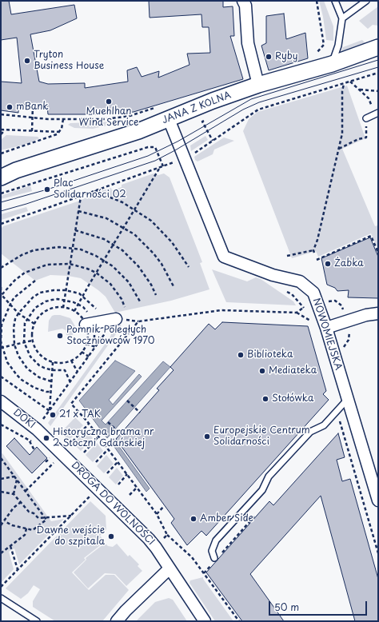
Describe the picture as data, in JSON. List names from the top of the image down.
{
  "streets": {
    "main road": ["JANA Z KOLNA"],
    "street": ["NOWOMIEJSKA", "DOKI", "DROGA DO WOLNOŚCI"]
  },
  "crossings": [
    ["JANA Z KOLNA", "NOWOMIEJSKA"],
    ["DOKI", "DROGA DO WOLNOŚCI"]
  ],
  "places": [
    "Ryby",
    "Tryton Business House",
    "Muehlhan Wind Service",
    "mBank",
    "Plac Solidarności 02",
    "Żabka",
    "Pomnik Poległych Stoczniowców 1970",
    "Biblioteka",
    "Mediateka",
    "Stołówka",
    "21 x TAK",
    "Europejskie Centrum Solidarności",
    "Historyczna brama nr 2 Stoczni Gdańskiej",
    "Amber Side",
    "Dawne wejście do szpitala"
  ],
  "scale_bar": "50 m"
}
